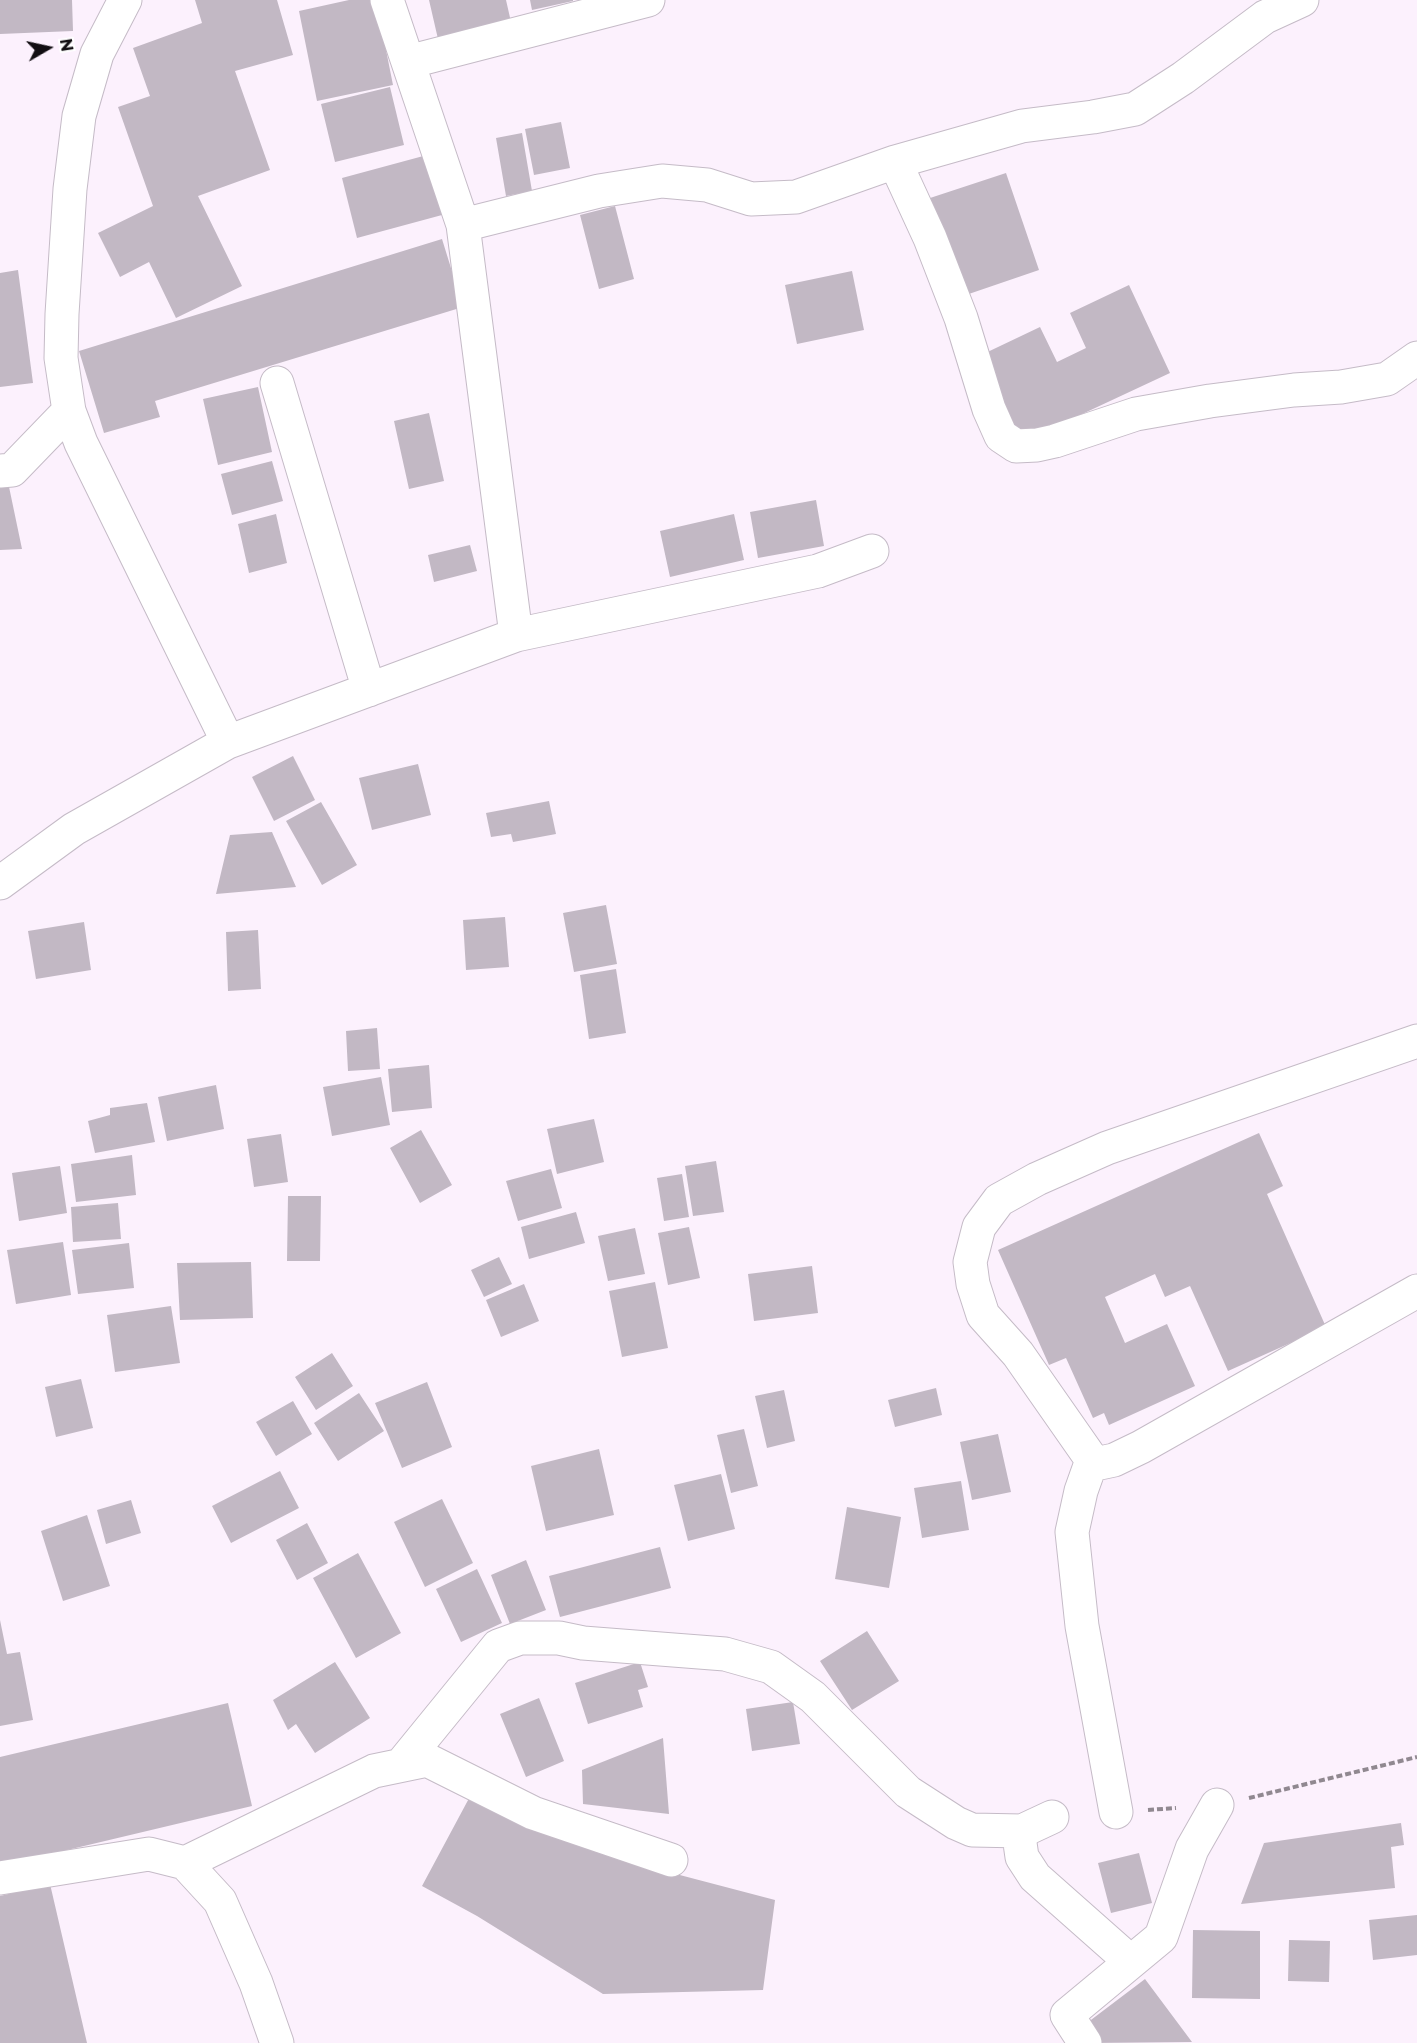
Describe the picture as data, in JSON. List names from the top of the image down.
{
  "north": "right"
}
